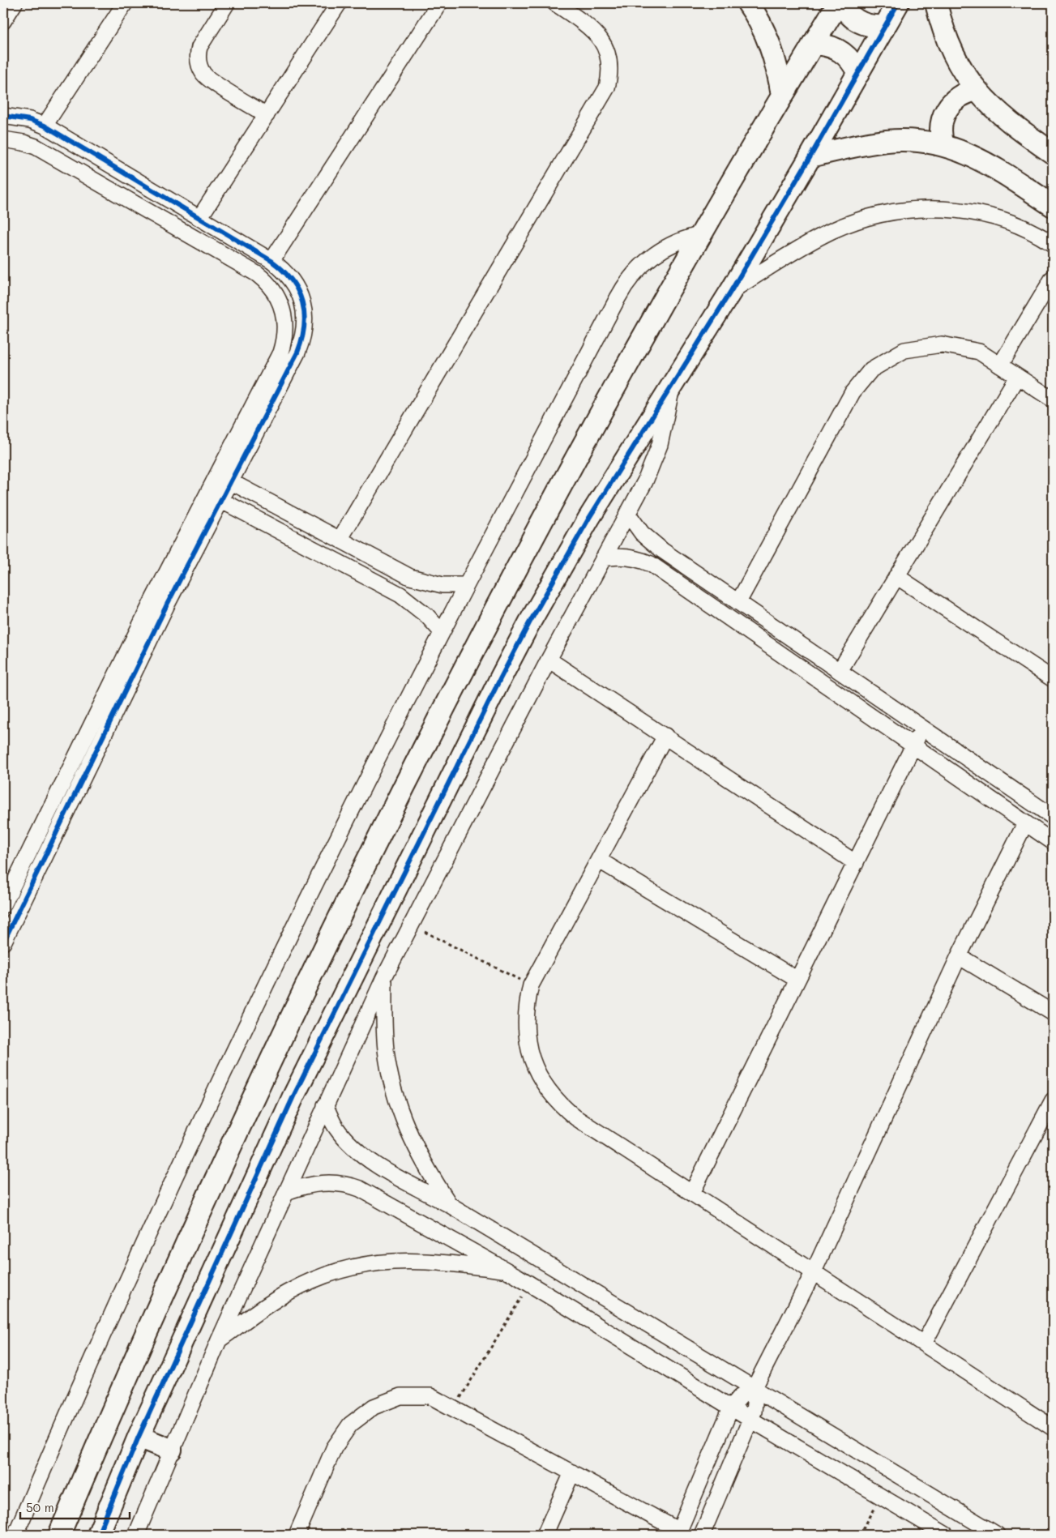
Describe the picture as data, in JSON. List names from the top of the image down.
{
  "scale_bar": "50 m"
}
